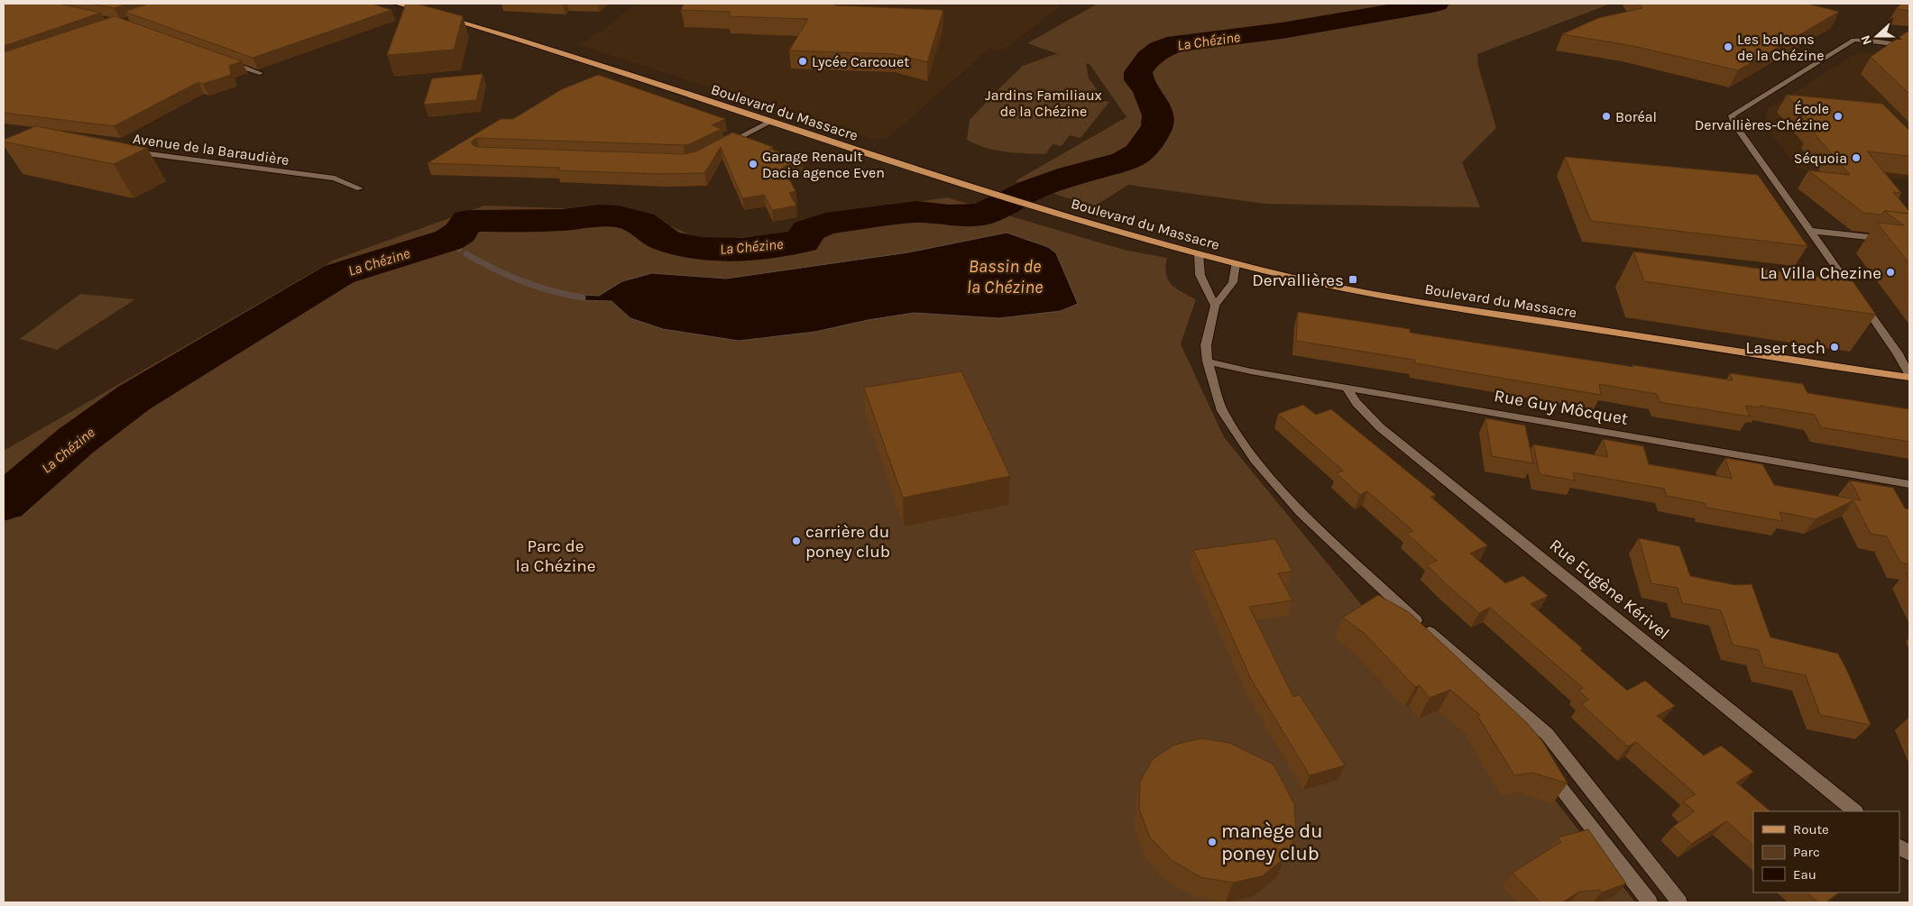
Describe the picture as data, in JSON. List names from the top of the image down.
{
  "streets": {
    "main road": ["Boulevard du Massacre"],
    "street": ["Avenue de la Baraudière", "Rue Guy Môcquet", "Rue Eugène Kérivel"]
  },
  "crossings": [
    ["Rue Guy Môcquet", "Rue Eugène Kérivel"]
  ],
  "water": ["La Chézine", "Bassin de la Chézine"],
  "parks": ["Jardins Familiaux de la Chézine", "Parc de la Chézine"],
  "places": {
    "other": [
      "Les balcons de la Chézine",
      "Lycée Carcouet",
      "Boréal",
      "École Dervallières-Chézine",
      "Séquoia",
      "Garage Renault Dacia agence Even",
      "La Villa Chezine",
      "Laser tech",
      "carrière du poney club",
      "manège du poney club"
    ],
    "transit": ["Dervallières"]
  },
  "legend": ["Route", "Parc", "Eau"],
  "north": "left"
}
